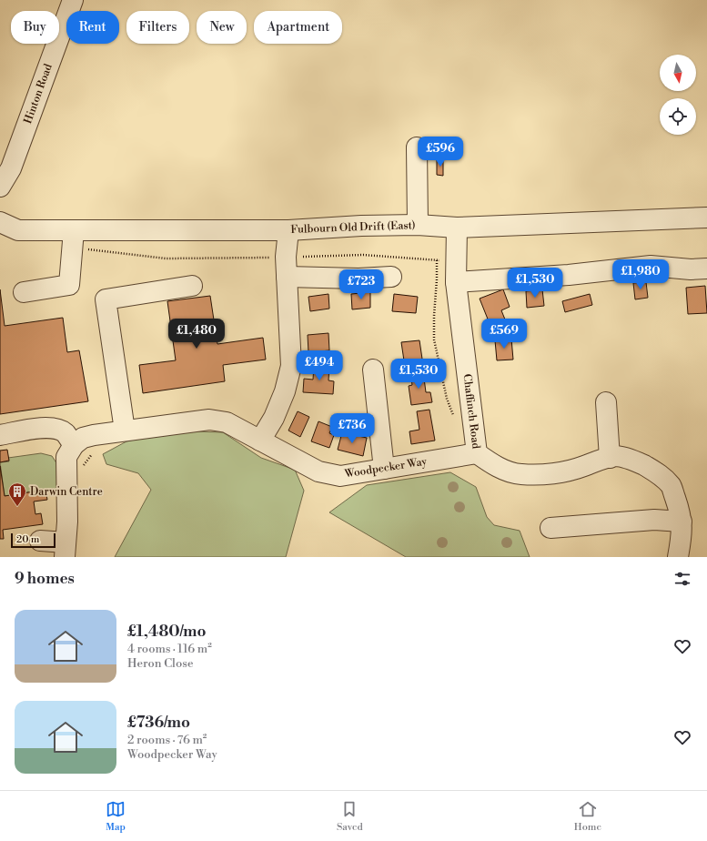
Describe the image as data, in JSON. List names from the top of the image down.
{
  "streets": {
    "street": [
      "Hinton Road",
      "Fulbourn Old Drift (East)",
      "Chaffinch Road",
      "Woodpecker Way"
    ]
  },
  "crossings": [
    ["Fulbourn Old Drift (East)", "Chaffinch Road"],
    ["Chaffinch Road", "Woodpecker Way"]
  ],
  "places": {
    "building": ["Darwin Centre"]
  },
  "scale_bar": "20 m",
  "north": "bottom",
  "page": {
    "chip": [
      "Buy",
      "Rent",
      "Filters",
      "New",
      "Apartment"
    ],
    "price": [
      "£596",
      "£1,980",
      "£1,530",
      "£723",
      "£1,480",
      "£569",
      "£494",
      "£1,530",
      "£736"
    ],
    "scale": "20 m",
    "heading": "9 homes",
    "list": [
      {
        "name": "£1,480/mo",
        "note": "4 rooms · 116 m² · Heron Close"
      },
      {
        "name": "£736/mo",
        "note": "2 rooms · 76 m² · Woodpecker Way"
      }
    ],
    "tabs": ["Map", "Saved", "Home"]
  }
}
